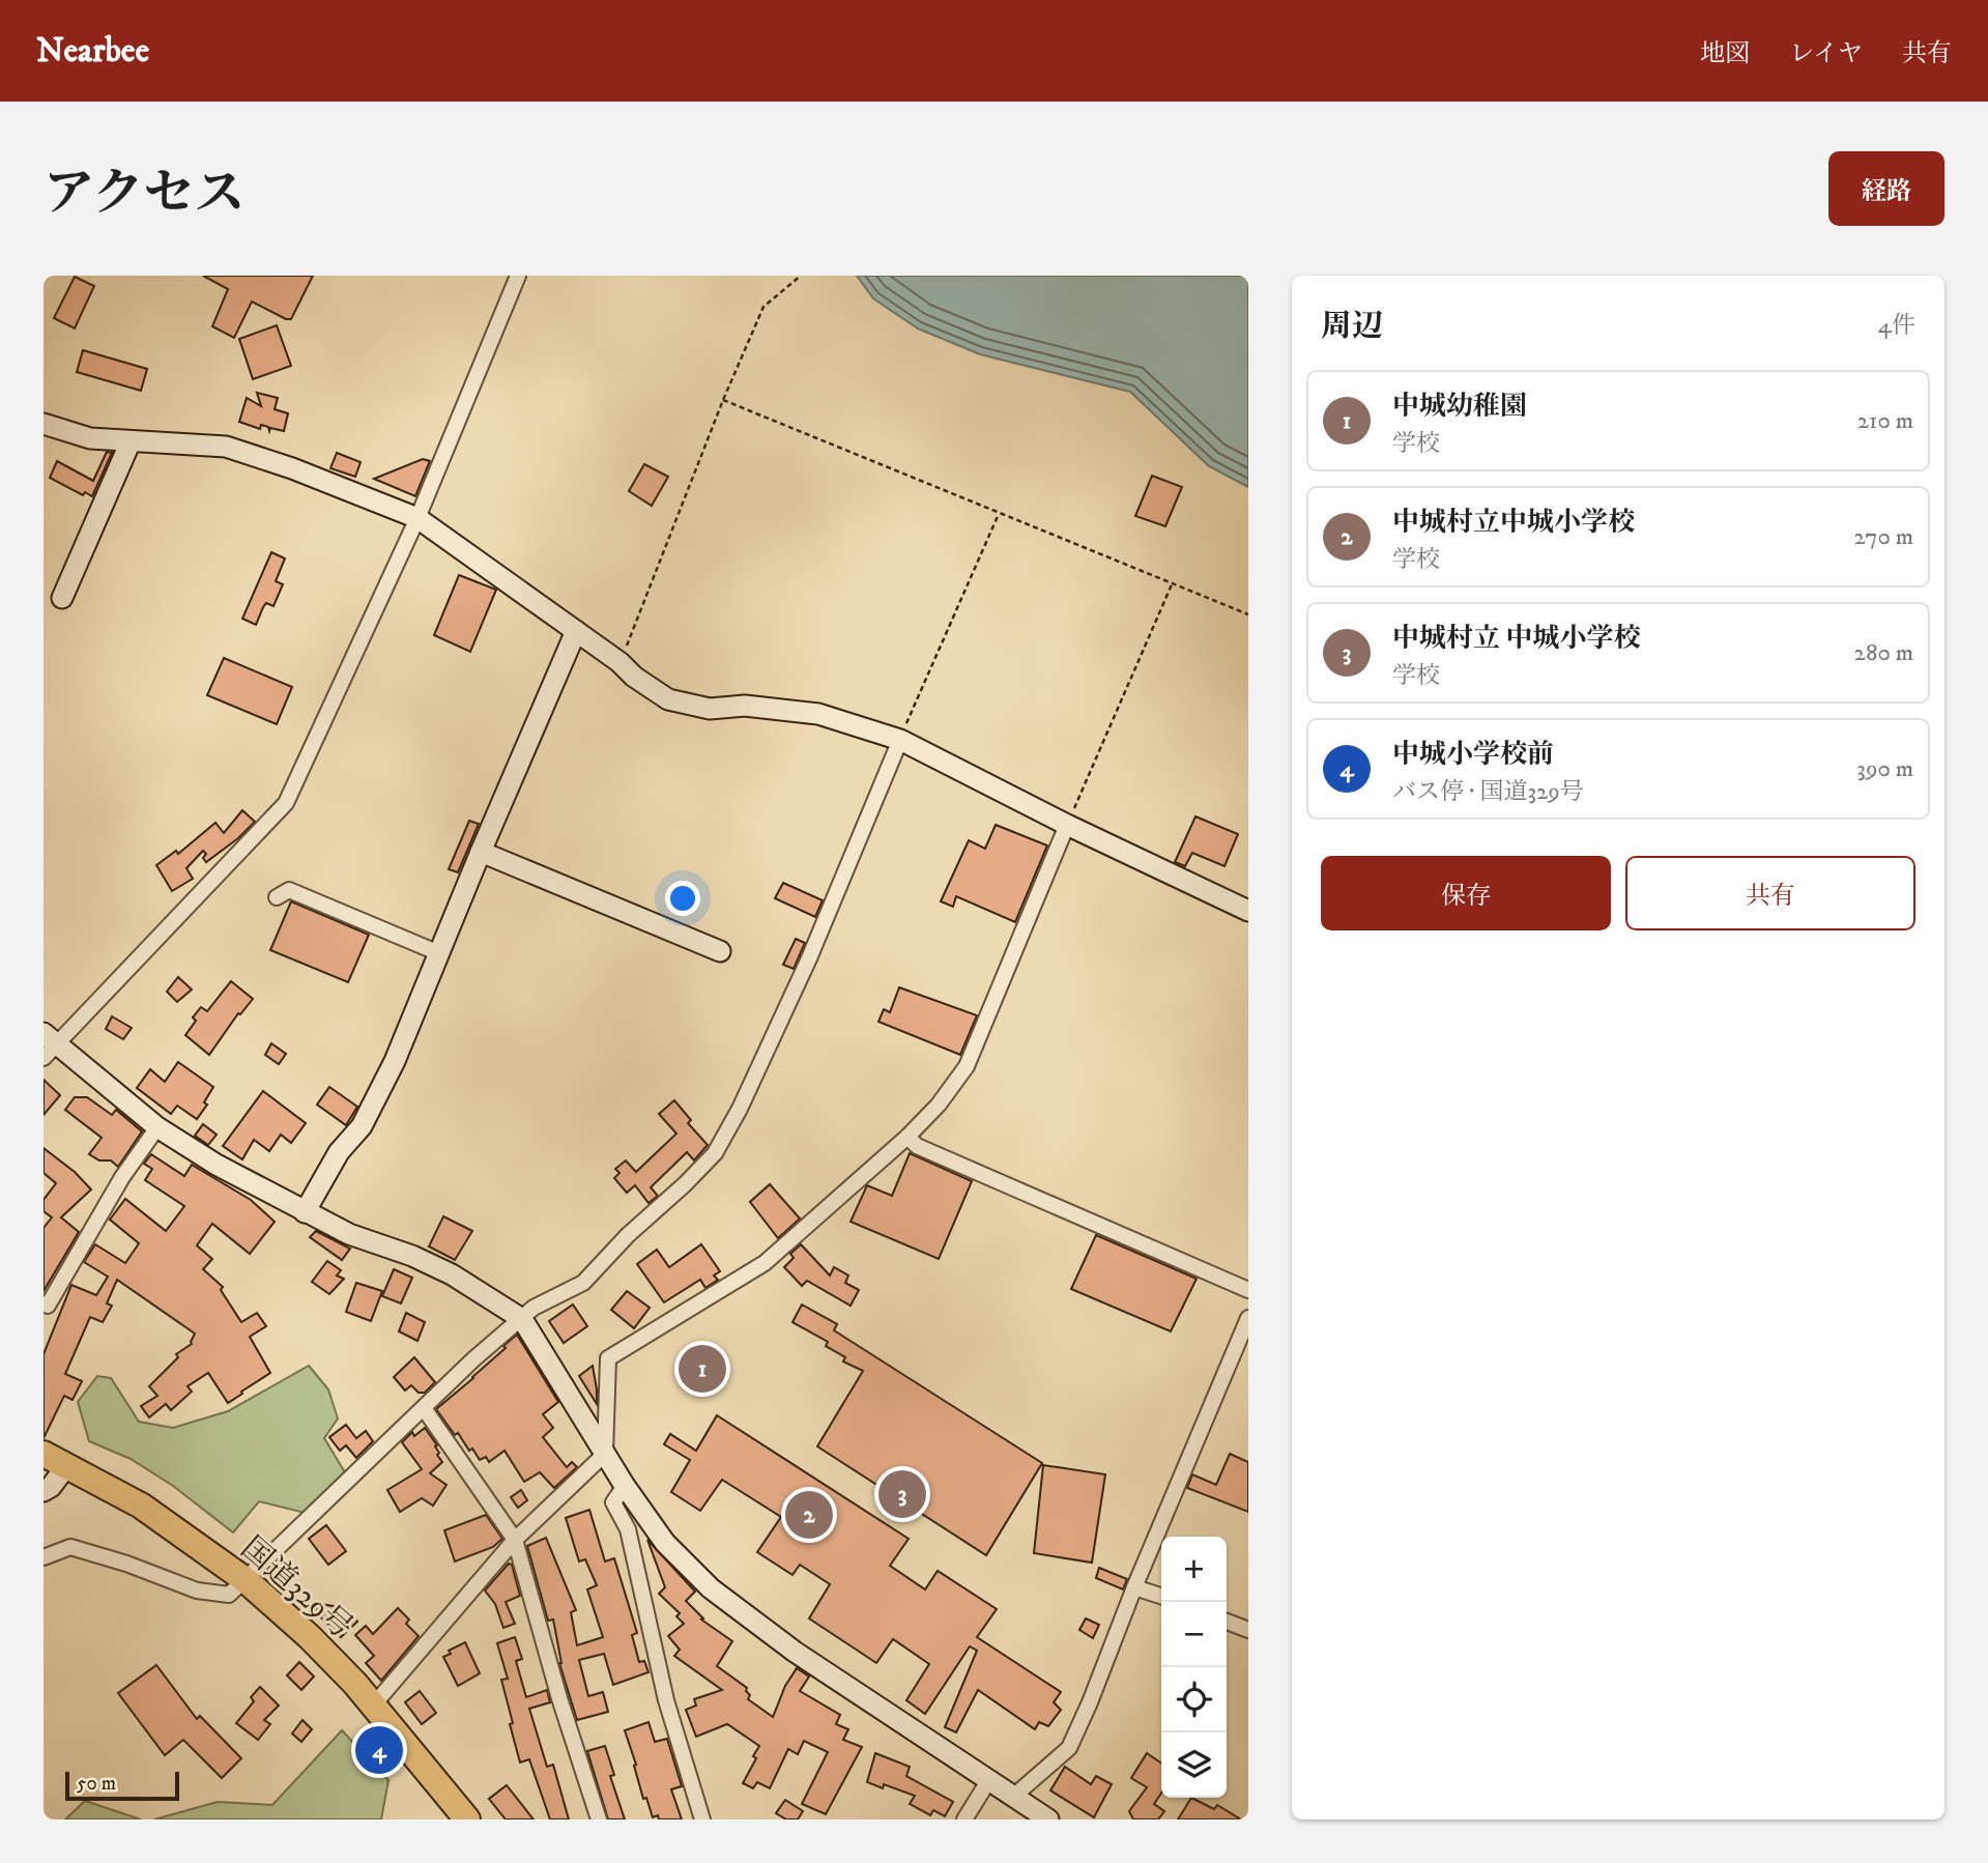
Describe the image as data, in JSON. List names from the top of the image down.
{
  "streets": {
    "highway": ["国道329号"]
  },
  "scale_bar": "50 m",
  "page": {
    "header": "Nearbee",
    "nav": ["地図", "レイヤ", "共有"],
    "title": "アクセス",
    "buttons": [
      "経路",
      ["保存", "共有"]
    ],
    "heading": ["周辺", "4件"],
    "list": [
      {
        "mark": "1",
        "name": "中城幼稚園",
        "note": "学校",
        "value": "210 m"
      },
      {
        "mark": "2",
        "name": "中城村立中城小学校",
        "note": "学校",
        "value": "270 m"
      },
      {
        "mark": "3",
        "name": "中城村立 中城小学校",
        "note": "学校",
        "value": "280 m"
      },
      {
        "mark": "4",
        "name": "中城小学校前",
        "note": "バス停 · 国道329号",
        "value": "390 m"
      }
    ],
    "pins": [
      "1",
      "3",
      "2",
      "4"
    ],
    "map_buttons": ["+", "−"],
    "scale": "50 m"
  }
}
